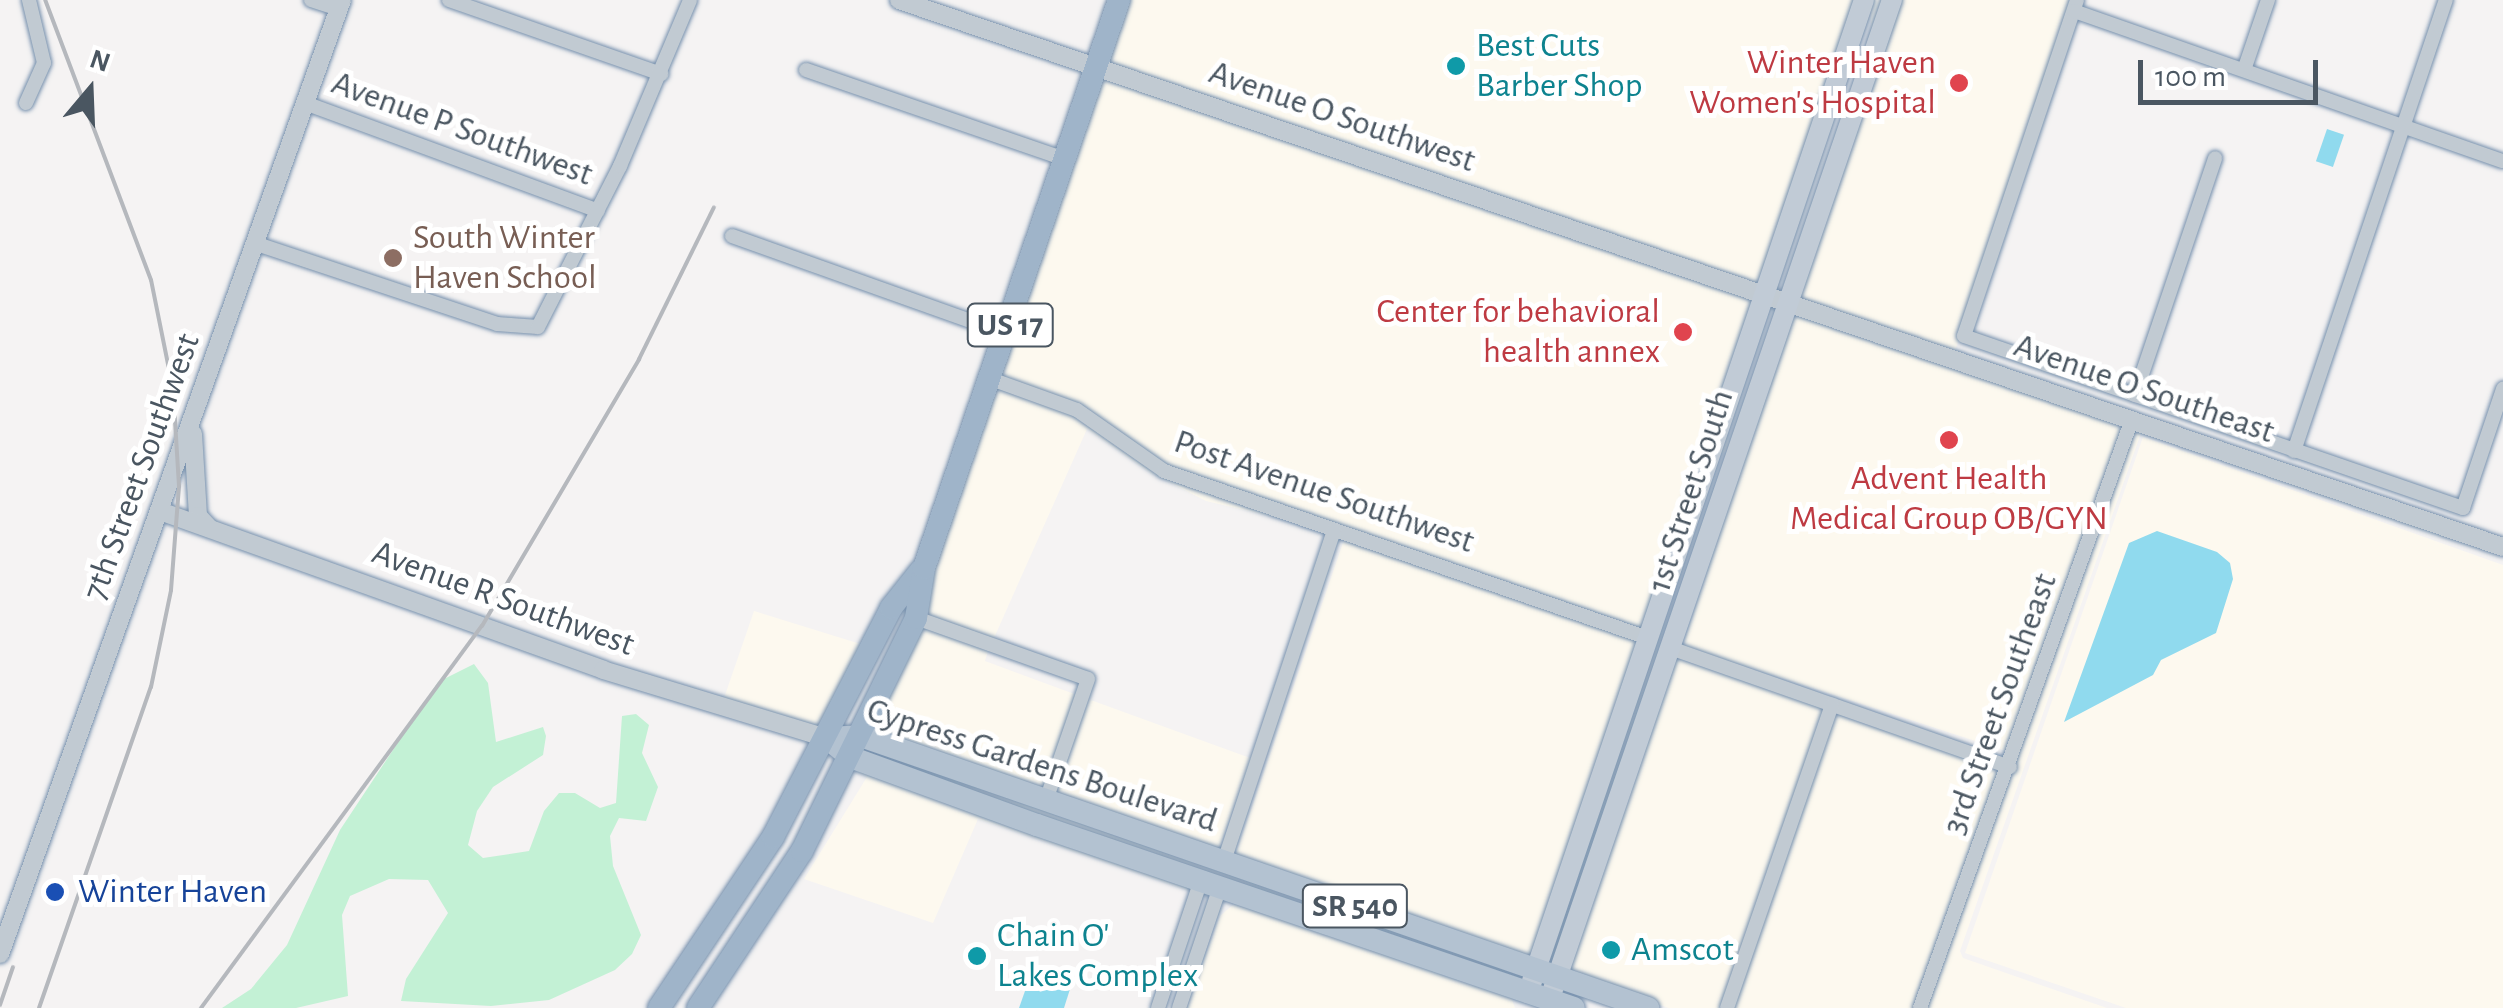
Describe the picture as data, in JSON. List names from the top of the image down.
{
  "streets": {
    "highway": ["US 17"],
    "main road": ["1st Street South", "Cypress Gardens Boulevard", "SR 540"],
    "street": [
      "Avenue O Southwest",
      "Avenue P Southwest",
      "Avenue O Southeast",
      "7th Street Southwest",
      "Post Avenue Southwest",
      "Avenue R Southwest",
      "3rd Street Southeast"
    ]
  },
  "crossings": [
    ["Avenue O Southwest", "US 17"],
    ["Avenue O Southwest", "Avenue O Southeast"],
    ["Avenue O Southwest", "1st Street South"],
    ["Avenue P Southwest", "7th Street Southwest"],
    ["US 17", "Post Avenue Southwest"],
    ["US 17", "Avenue R Southwest"],
    ["US 17", "Cypress Gardens Boulevard"],
    ["Avenue O Southeast", "1st Street South"],
    ["Avenue O Southeast", "3rd Street Southeast"],
    ["7th Street Southwest", "Avenue R Southwest"],
    ["1st Street South", "Post Avenue Southwest"],
    ["1st Street South", "Cypress Gardens Boulevard"],
    ["Avenue R Southwest", "Cypress Gardens Boulevard"]
  ],
  "places": [
    "Best Cuts Barber Shop",
    "Winter Haven Women's Hospital",
    "South Winter Haven School",
    "Center for behavioral health annex",
    "Advent Health Medical Group OB/GYN",
    "Winter Haven",
    "Amscot",
    "Chain O' Lakes Complex"
  ],
  "scale_bar": "100 m",
  "north": "top"
}
